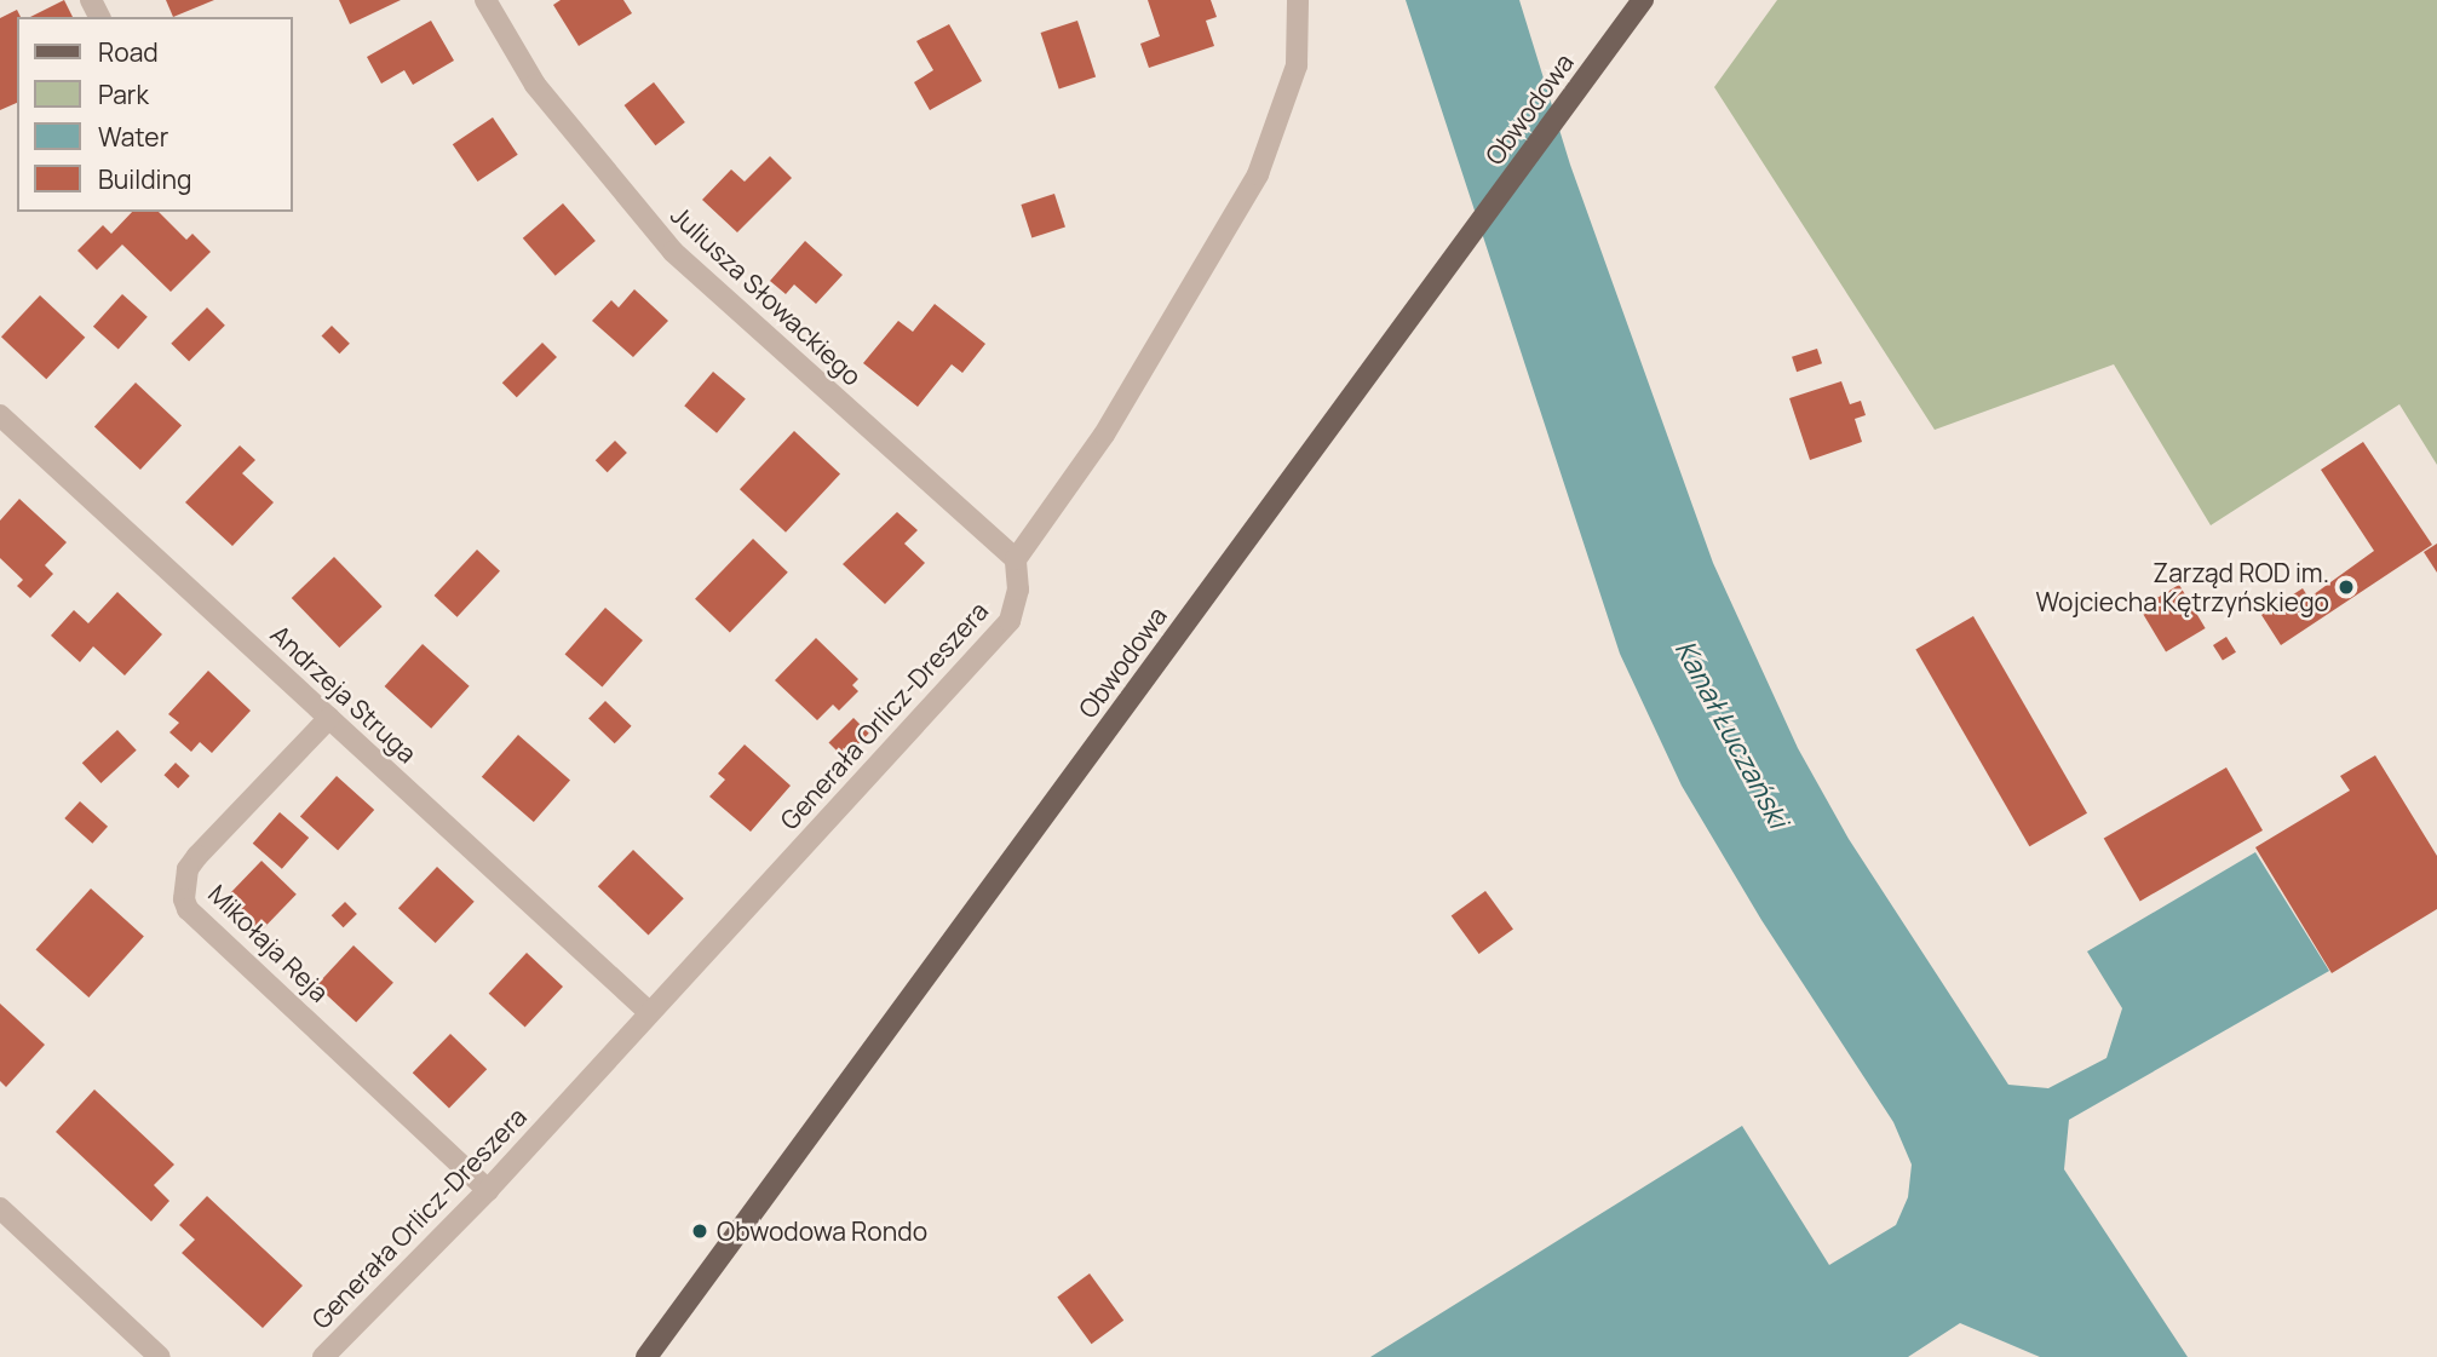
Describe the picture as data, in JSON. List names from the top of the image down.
{
  "streets": {
    "main road": ["Obwodowa"],
    "street": [
      "Juliusza Słowackiego",
      "Andrzeja Struga",
      "Generała Orlicz-Dreszera",
      "Mikołaja Reja"
    ]
  },
  "crossings": [
    ["Juliusza Słowackiego", "Generała Orlicz-Dreszera"],
    ["Andrzeja Struga", "Generała Orlicz-Dreszera"],
    ["Andrzeja Struga", "Mikołaja Reja"],
    ["Generała Orlicz-Dreszera", "Mikołaja Reja"]
  ],
  "water": ["Kanał Łuczański"],
  "places": ["Zarząd ROD im. Wojciecha Kętrzyńskiego", "Obwodowa Rondo"],
  "legend": [
    "Road",
    "Park",
    "Water",
    "Building"
  ]
}
